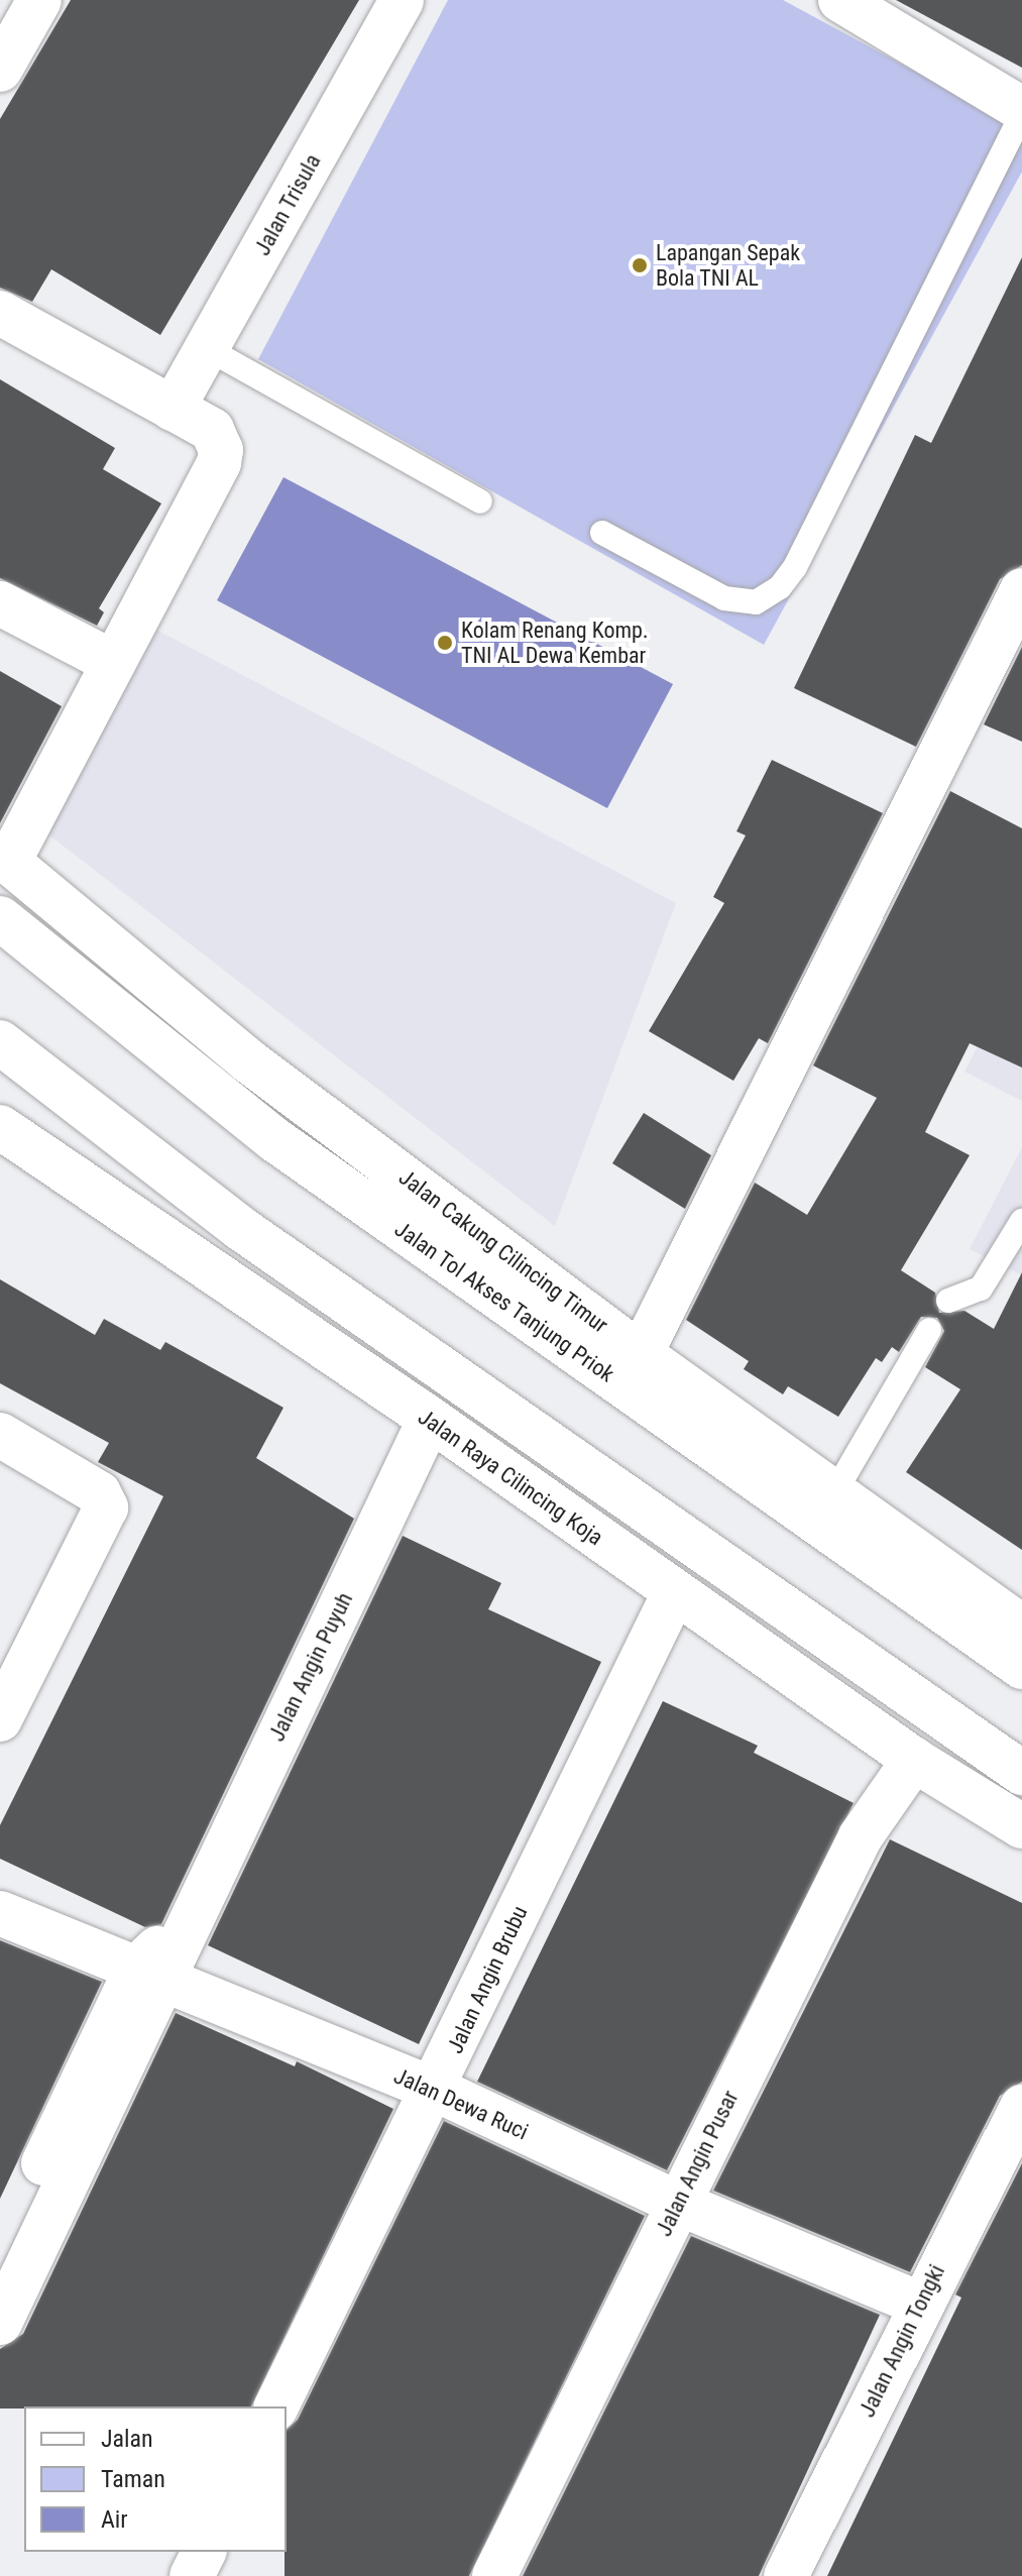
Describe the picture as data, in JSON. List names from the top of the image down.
{
  "streets": {
    "main road": [
      "Jalan Trisula",
      "Jalan Cakung Cilincing Timur",
      "Jalan Tol Akses Tanjung Priok",
      "Jalan Raya Cilincing Koja",
      "Jalan Angin Puyuh",
      "Jalan Angin Brubu",
      "Jalan Dewa Ruci",
      "Jalan Angin Pusar",
      "Jalan Angin Tongki"
    ]
  },
  "crossings": [
    ["Jalan Raya Cilincing Koja", "Jalan Angin Puyuh"],
    ["Jalan Raya Cilincing Koja", "Jalan Angin Brubu"],
    ["Jalan Raya Cilincing Koja", "Jalan Angin Pusar"],
    ["Jalan Angin Puyuh", "Jalan Dewa Ruci"],
    ["Jalan Angin Brubu", "Jalan Dewa Ruci"],
    ["Jalan Dewa Ruci", "Jalan Angin Pusar"],
    ["Jalan Dewa Ruci", "Jalan Angin Tongki"]
  ],
  "places": ["Lapangan Sepak Bola TNI AL", "Kolam Renang Komp. TNI AL Dewa Kembar"],
  "legend": ["Jalan", "Taman", "Air"]
}
